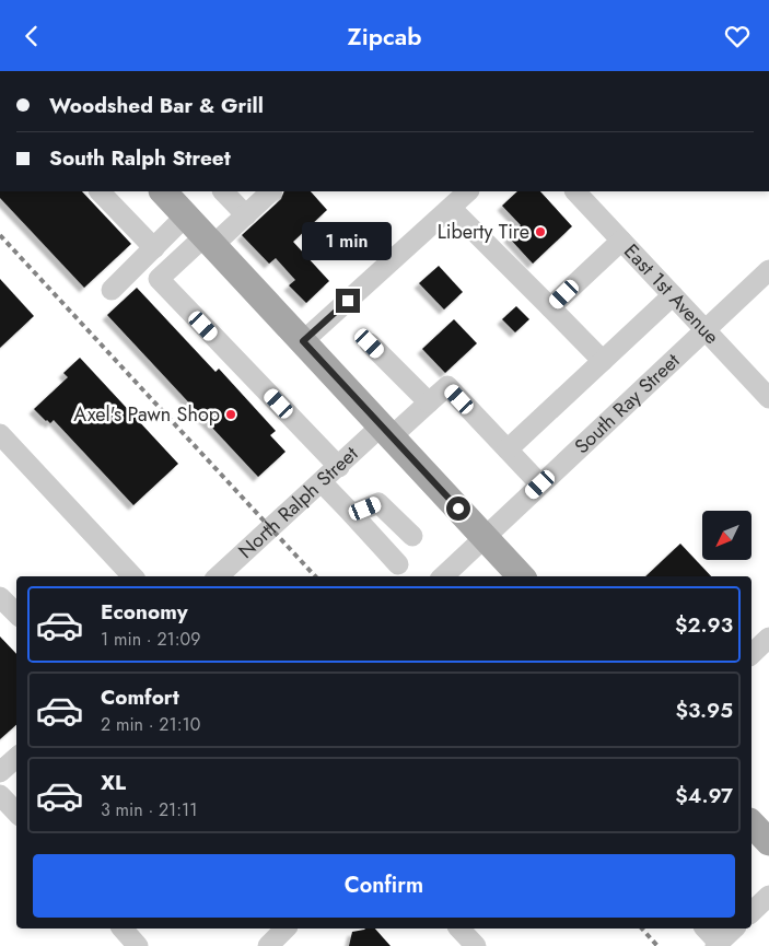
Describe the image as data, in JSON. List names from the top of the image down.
{
  "streets": {
    "street": ["East 1st Avenue", "South Ray Street", "North Ralph Street"]
  },
  "crossings": [
    ["East 1st Avenue", "South Ray Street"]
  ],
  "places": ["Liberty Tire", "Axel's Pawn Shop"],
  "north": "bottom left",
  "page": {
    "header": "Zipcab",
    "banner": ["Woodshed Bar & Grill", "South Ralph Street"],
    "bubble": "1 min",
    "list": [
      {
        "name": "Economy",
        "note": "1 min · 21:09",
        "value": "$2.93"
      },
      {
        "name": "Comfort",
        "note": "2 min · 21:10",
        "value": "$3.95"
      },
      {
        "name": "XL",
        "note": "3 min · 21:11",
        "value": "$4.97"
      }
    ],
    "buttons": "Confirm"
  }
}
